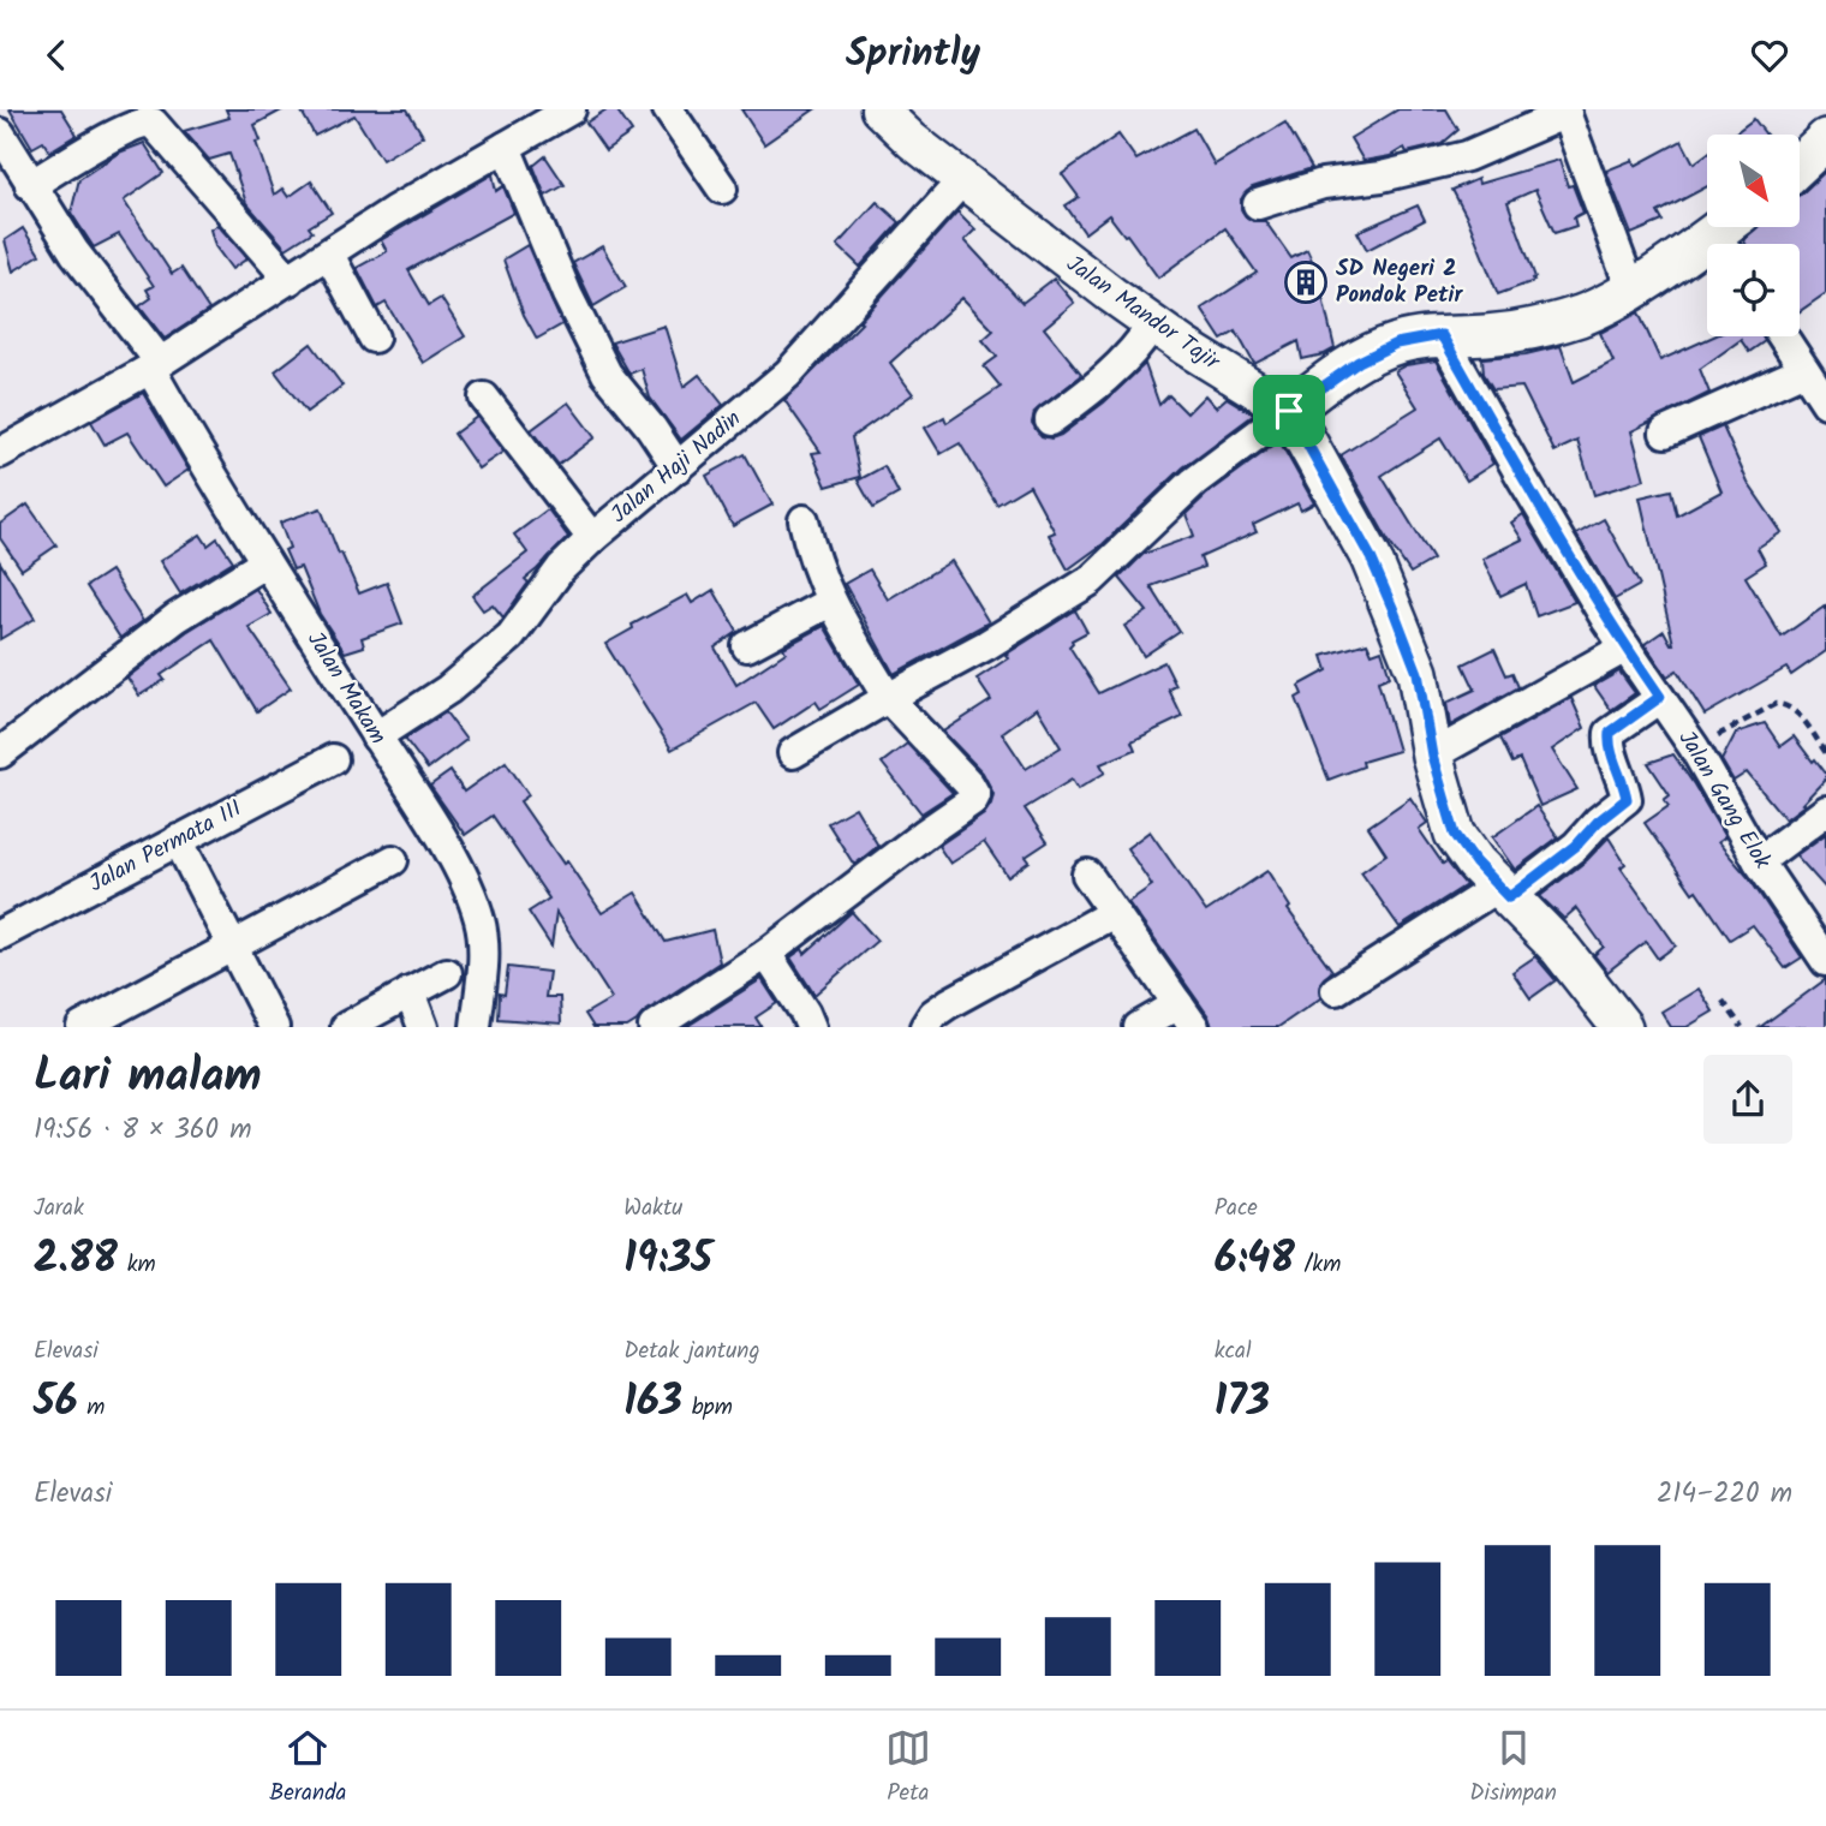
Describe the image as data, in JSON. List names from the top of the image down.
{
  "streets": {
    "main road": ["Jalan Mandor Tajir"],
    "street": [
      "Jalan Haji Nadin",
      "Jalan Makam",
      "Jalan Gang Elok",
      "Jalan Permata III"
    ]
  },
  "crossings": [
    ["Jalan Mandor Tajir", "Jalan Haji Nadin"],
    ["Jalan Haji Nadin", "Jalan Makam"]
  ],
  "places": {
    "building": ["SD Negeri 2 Pondok Petir"]
  },
  "north": "bottom right",
  "page": {
    "header": "Sprintly",
    "heading": ["Lari malam", "19:56 · 8 × 360 m"],
    "stats": [
      ["Jarak", "2.88 km"],
      ["Waktu", "19:35"],
      ["Pace", "6:48 /km"],
      ["Elevasi", "56 m"],
      ["Detak jantung", "163 bpm"],
      ["kcal", "173"]
    ],
    "chart": ["Elevasi", "214–220 m"],
    "tabs": ["Beranda", "Peta", "Disimpan"]
  }
}
